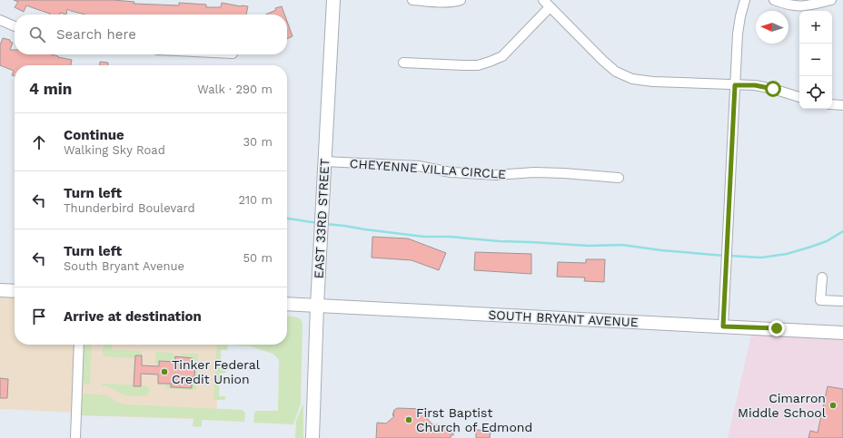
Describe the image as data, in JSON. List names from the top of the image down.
{
  "streets": {
    "street": ["CHEYENNE VILLA CIRCLE", "EAST 33RD STREET", "SOUTH BRYANT AVENUE"]
  },
  "crossings": [
    ["CHEYENNE VILLA CIRCLE", "EAST 33RD STREET"],
    ["EAST 33RD STREET", "SOUTH BRYANT AVENUE"]
  ],
  "places": ["Tinker Federal Credit Union", "Cimarron Middle School", "First Baptist Church of Edmond"],
  "north": "left",
  "page": {
    "map_buttons": ["+", "−"],
    "search": "Search here",
    "heading": ["4 min", "Walk · 290 m"],
    "list": [
      ["Continue", "Walking Sky Road", "30 m"],
      ["Turn left", "Thunderbird Boulevard", "210 m"],
      ["Turn left", "South Bryant Avenue", "50 m"],
      "Arrive at destination"
    ]
  }
}
